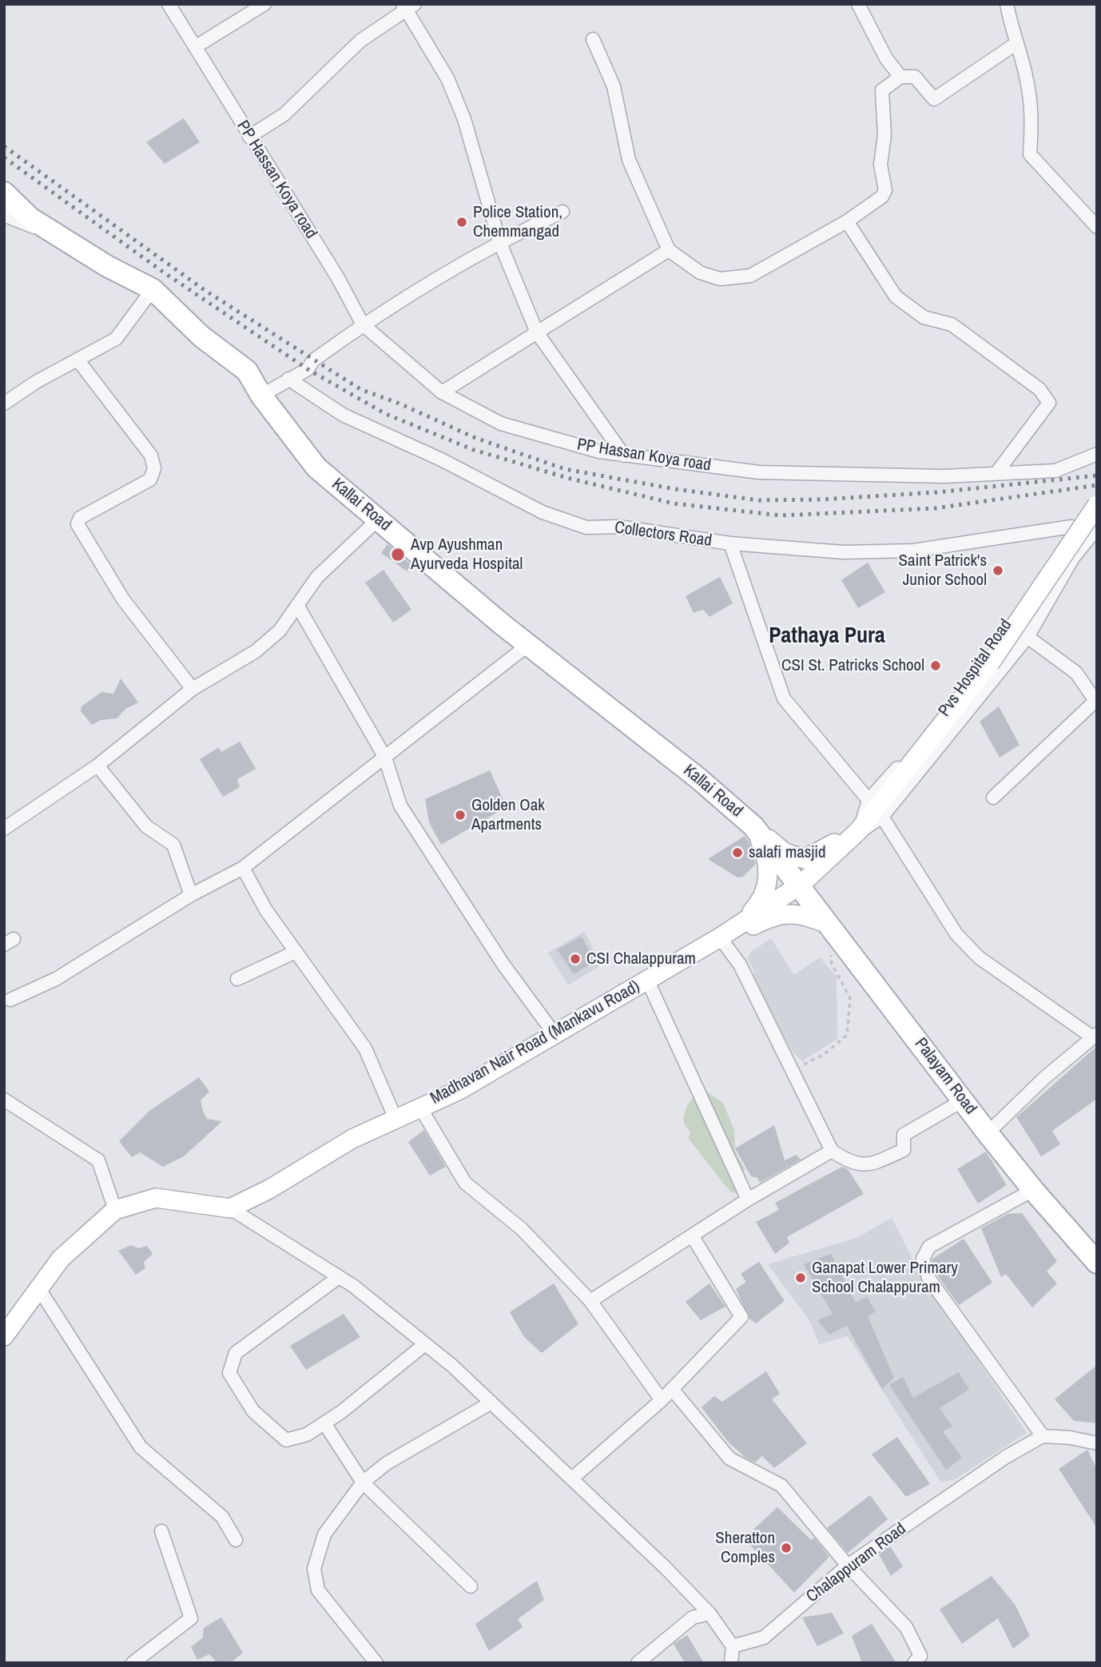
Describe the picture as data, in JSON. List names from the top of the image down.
{
  "streets": {
    "main road": ["Kallai Road", "Madhavan Nair Road (Mankavu Road)", "Palayam Road"],
    "street": [
      "PP Hassan Koya road",
      "Collectors Road",
      "Pvs Hospital Road",
      "Chalappuram Road"
    ]
  },
  "crossings": [
    ["Kallai Road", "Madhavan Nair Road (Mankavu Road)"],
    ["Kallai Road", "Palayam Road"],
    ["Collectors Road", "Pvs Hospital Road"],
    ["Pvs Hospital Road", "Madhavan Nair Road (Mankavu Road)"],
    ["Madhavan Nair Road (Mankavu Road)", "Palayam Road"]
  ],
  "districts": ["Pathaya Pura"],
  "places": [
    "Police Station, Chemmangad",
    "Avp Ayushman Ayurveda Hospital",
    "Saint Patrick's Junior School",
    "CSI St. Patricks School",
    "Golden Oak Apartments",
    "salafi masjid",
    "CSI Chalappuram",
    "Ganapat Lower Primary School Chalappuram",
    "Sheratton Comples"
  ]
}
